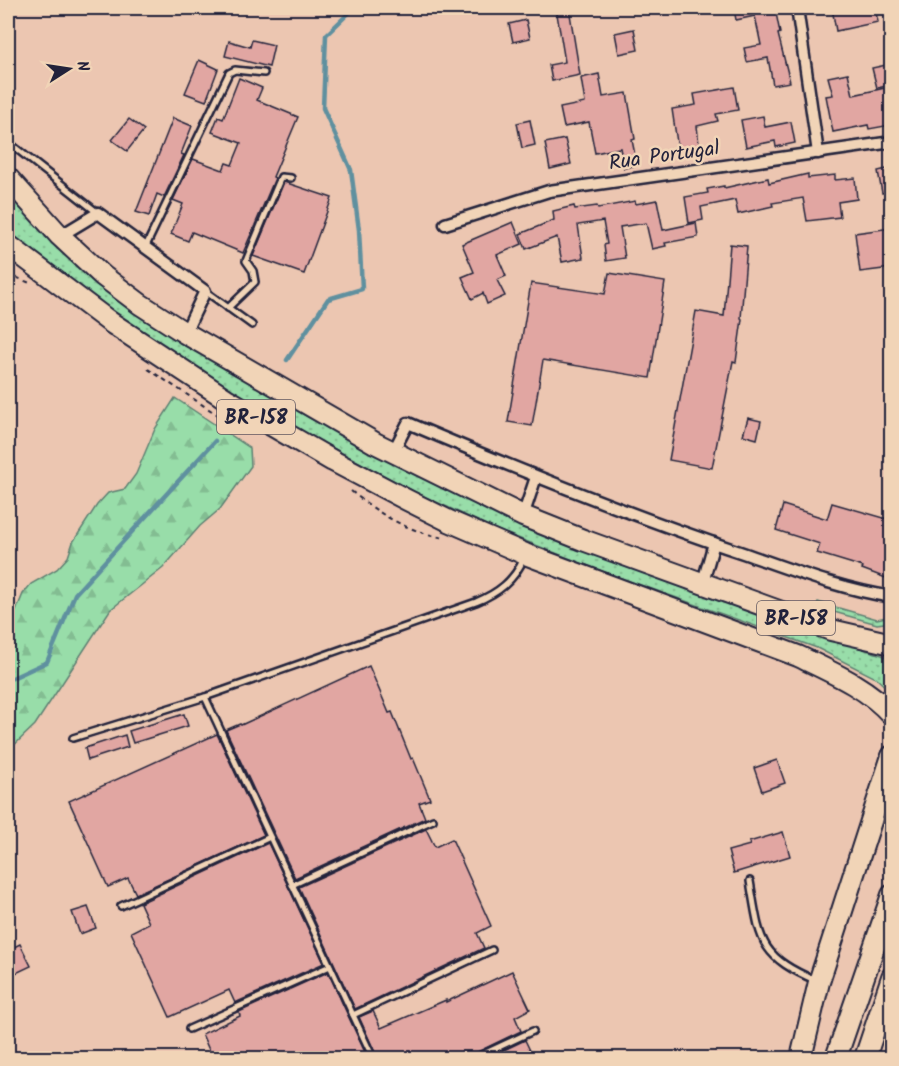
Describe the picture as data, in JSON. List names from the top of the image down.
{
  "streets": {
    "highway": ["BR-158"],
    "street": ["Rua Portugal"]
  },
  "north": "right"
}
